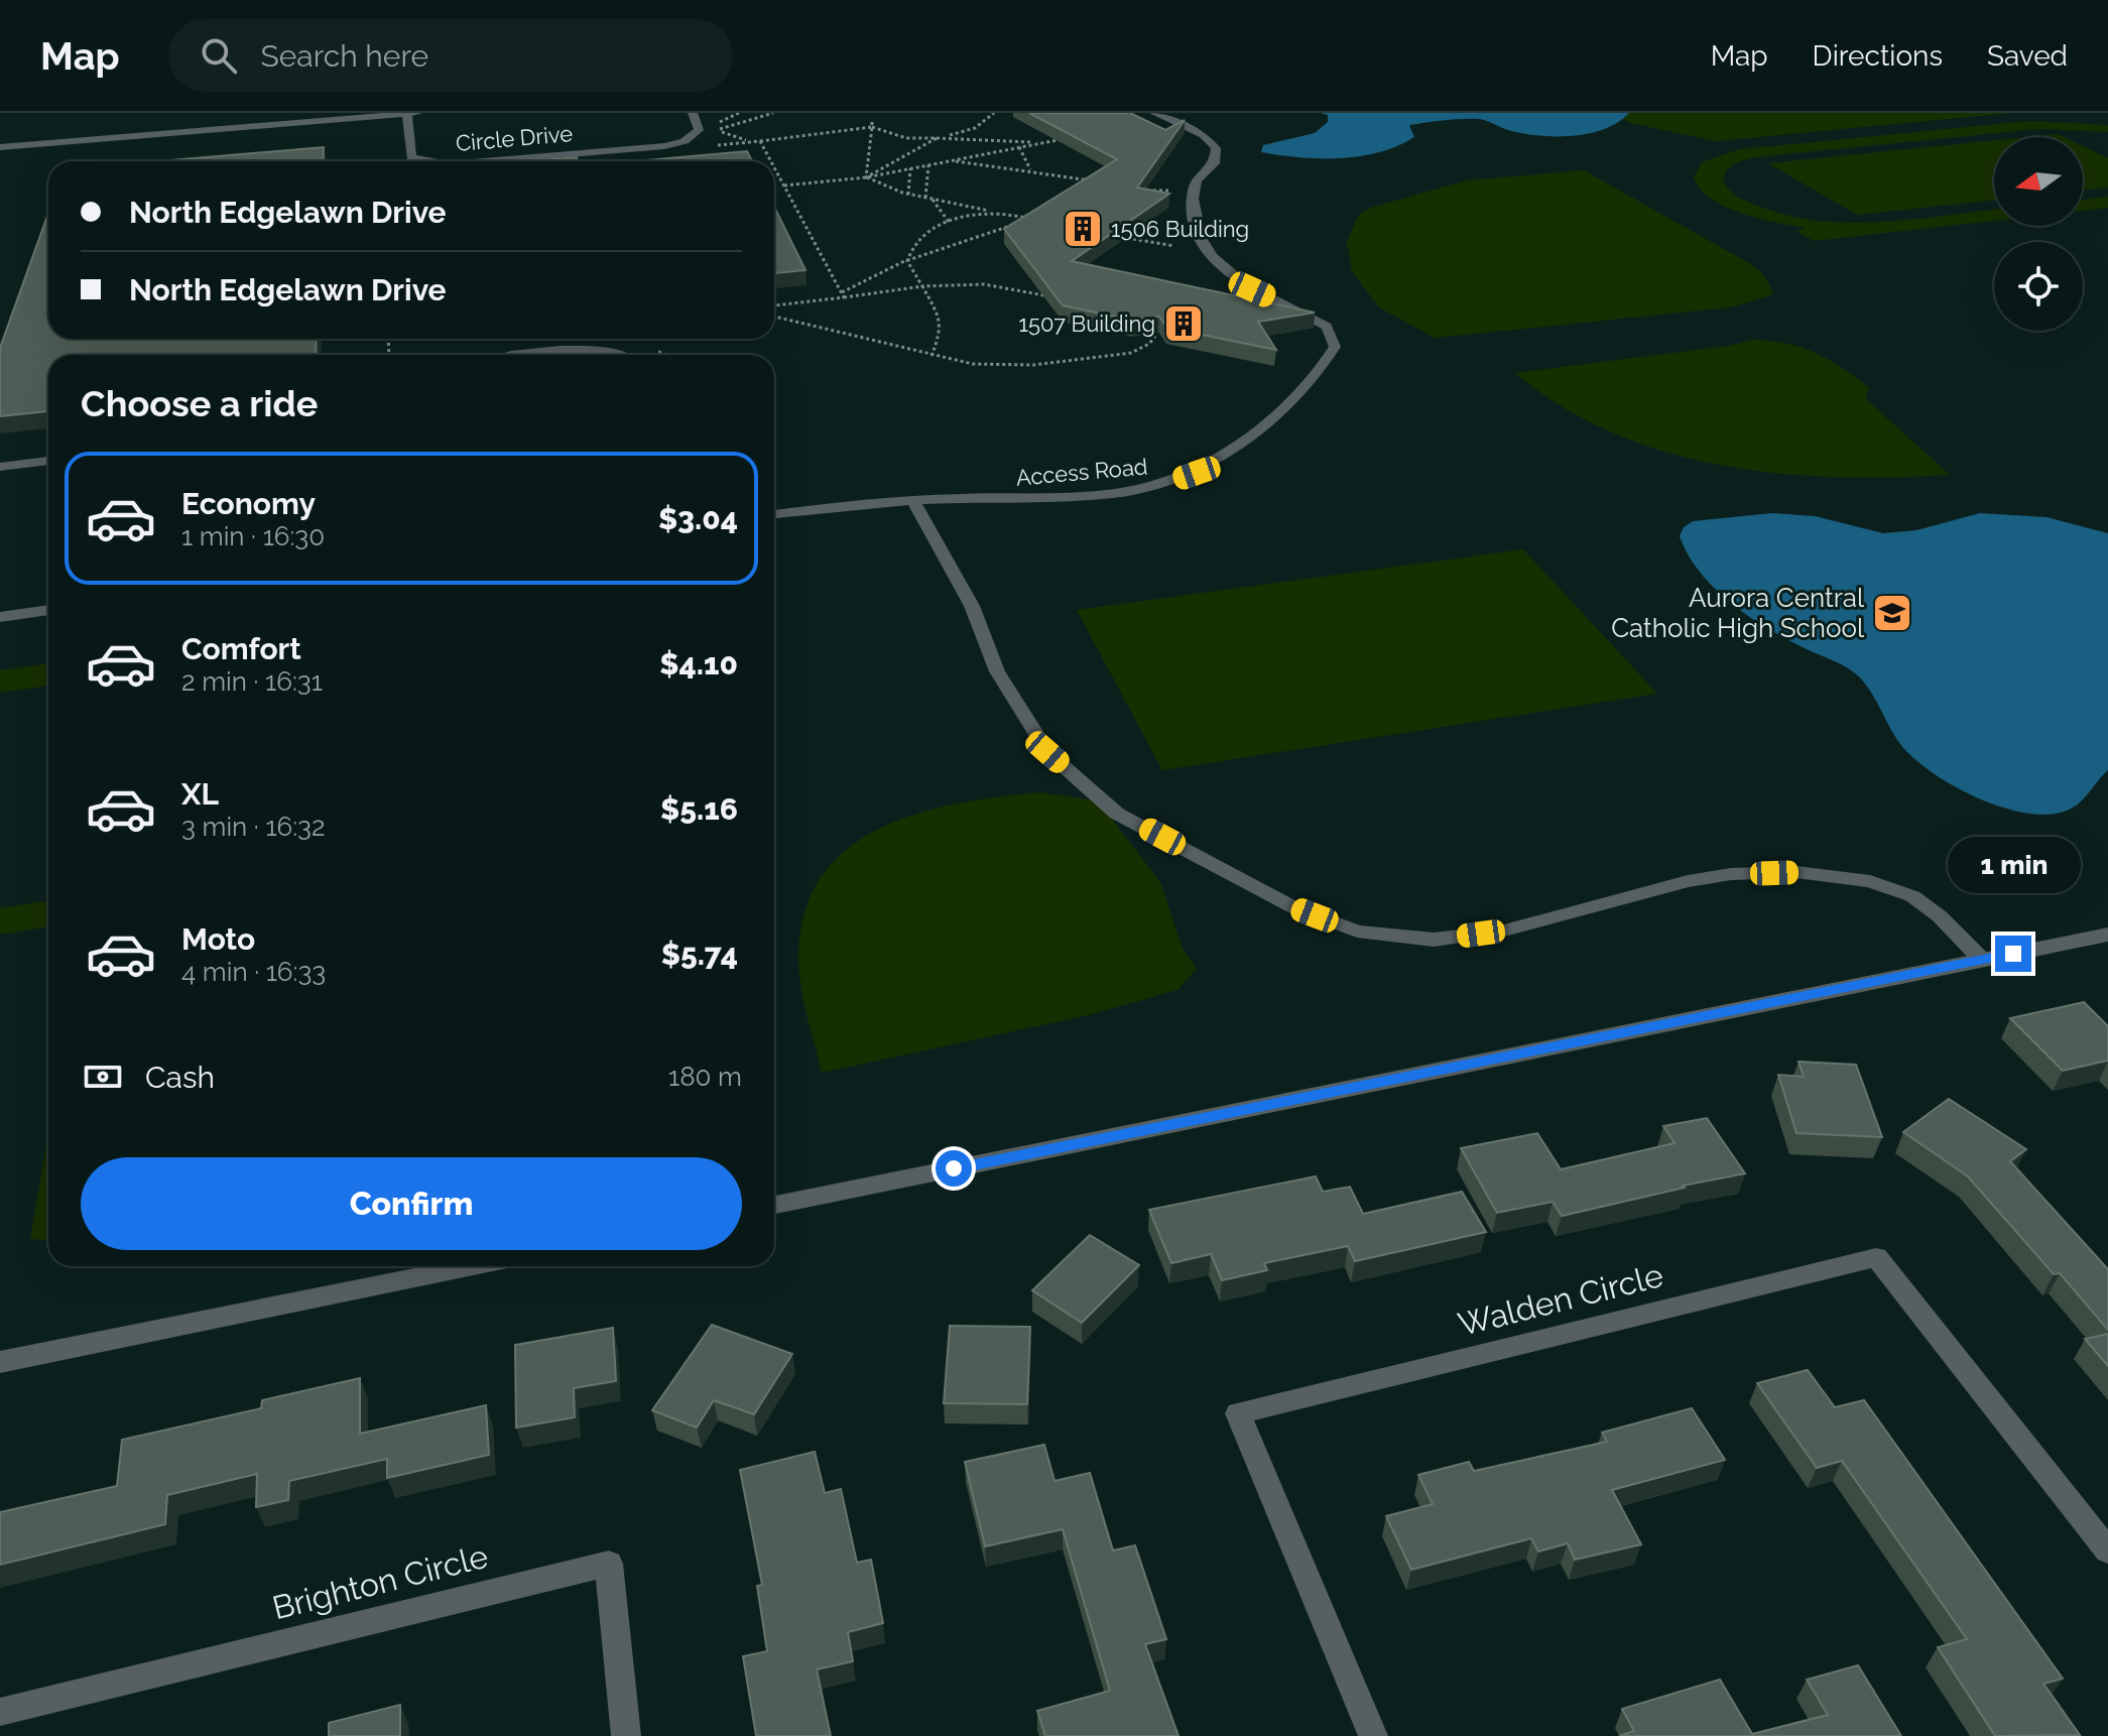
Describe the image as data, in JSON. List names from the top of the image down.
{
  "streets": {
    "street": [
      "Circle Drive",
      "Access Road",
      "Walden Circle",
      "Brighton Circle"
    ]
  },
  "places": {
    "building": ["1506 Building", "1507 Building"],
    "school or university": ["Aurora Central Catholic High School"]
  },
  "north": "left",
  "page": {
    "header": "Map",
    "search": "Search here",
    "nav": ["Map", "Directions", "Saved"],
    "banner": ["North Edgelawn Drive", "North Edgelawn Drive"],
    "heading": "Choose a ride",
    "list": [
      {
        "name": "Economy",
        "note": "1 min · 16:30",
        "value": "$3.04"
      },
      {
        "name": "Comfort",
        "note": "2 min · 16:31",
        "value": "$4.10"
      },
      {
        "name": "XL",
        "note": "3 min · 16:32",
        "value": "$5.16"
      },
      {
        "name": "Moto",
        "note": "4 min · 16:33",
        "value": "$5.74"
      }
    ],
    "bubble": "1 min",
    "pay": ["Cash", "180 m"],
    "buttons": "Confirm"
  }
}
